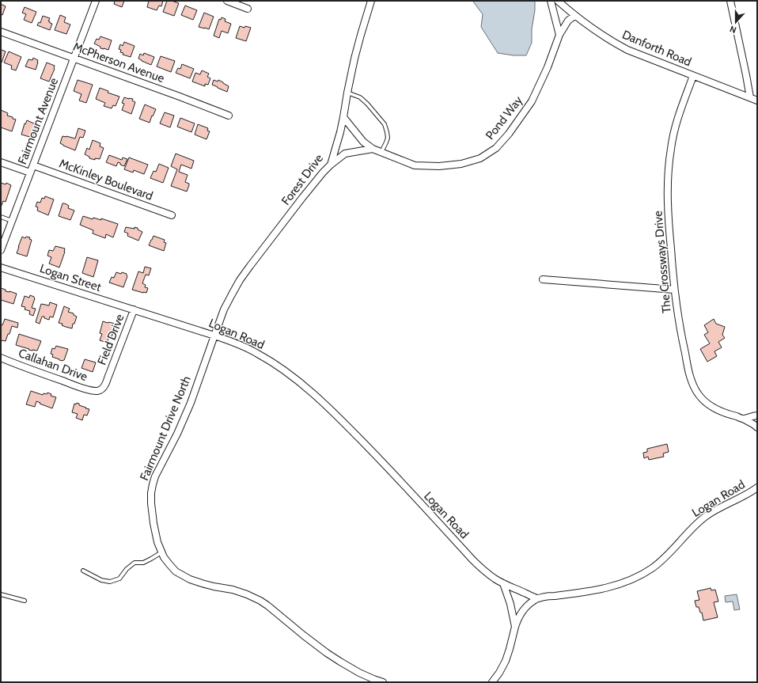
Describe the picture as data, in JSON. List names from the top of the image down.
{
  "streets": {
    "street": [
      "Danforth Road",
      "McPherson Avenue",
      "Pond Way",
      "Fairmount Avenue",
      "McKinley Boulevard",
      "Forest Drive",
      "The Crossways Drive",
      "Logan Street",
      "Logan Road",
      "Field Drive",
      "Callahan Drive",
      "Fairmount Drive North"
    ]
  },
  "crossings": [
    ["Danforth Road", "Pond Way"],
    ["Danforth Road", "The Crossways Drive"],
    ["McPherson Avenue", "Fairmount Avenue"],
    ["Pond Way", "Forest Drive"],
    ["Fairmount Avenue", "McKinley Boulevard"],
    ["Forest Drive", "Logan Road"],
    ["Forest Drive", "Fairmount Drive North"],
    ["Logan Street", "Logan Road"],
    ["Logan Street", "Field Drive"],
    ["Logan Road", "Field Drive"],
    ["Logan Road", "Fairmount Drive North"],
    ["Field Drive", "Callahan Drive"]
  ],
  "north": "bottom"
}
